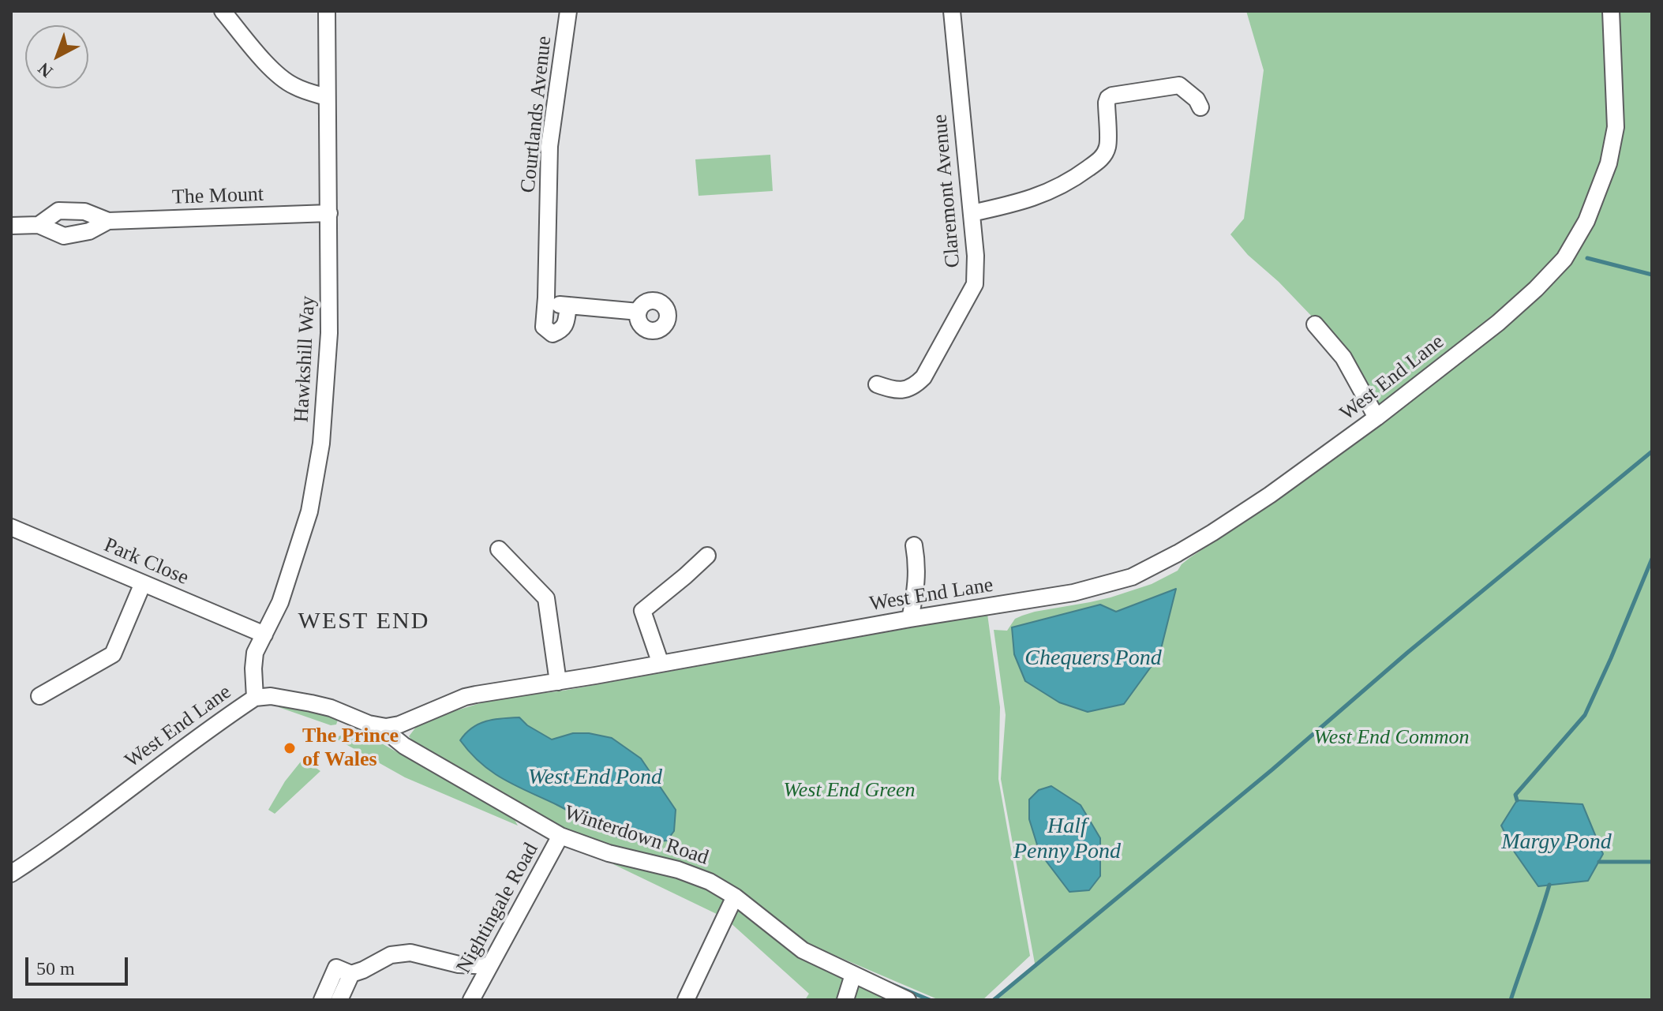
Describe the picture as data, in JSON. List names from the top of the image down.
{
  "streets": {
    "street": [
      "Courtlands Avenue",
      "Claremont Avenue",
      "The Mount",
      "Hawkshill Way",
      "West End Lane",
      "Park Close",
      "Winterdown Road",
      "Nightingale Road"
    ]
  },
  "crossings": [
    ["The Mount", "Hawkshill Way"],
    ["Hawkshill Way", "West End Lane"],
    ["Hawkshill Way", "Park Close"],
    ["West End Lane", "Winterdown Road"],
    ["Winterdown Road", "Nightingale Road"]
  ],
  "districts": ["WEST END"],
  "water": [
    "Chequers Pond",
    "West End Pond",
    "Half Penny Pond",
    "Margy Pond"
  ],
  "parks": ["West End Common", "West End Green"],
  "places": ["The Prince of Wales"],
  "scale_bar": "50 m",
  "north": "bottom left"
}
